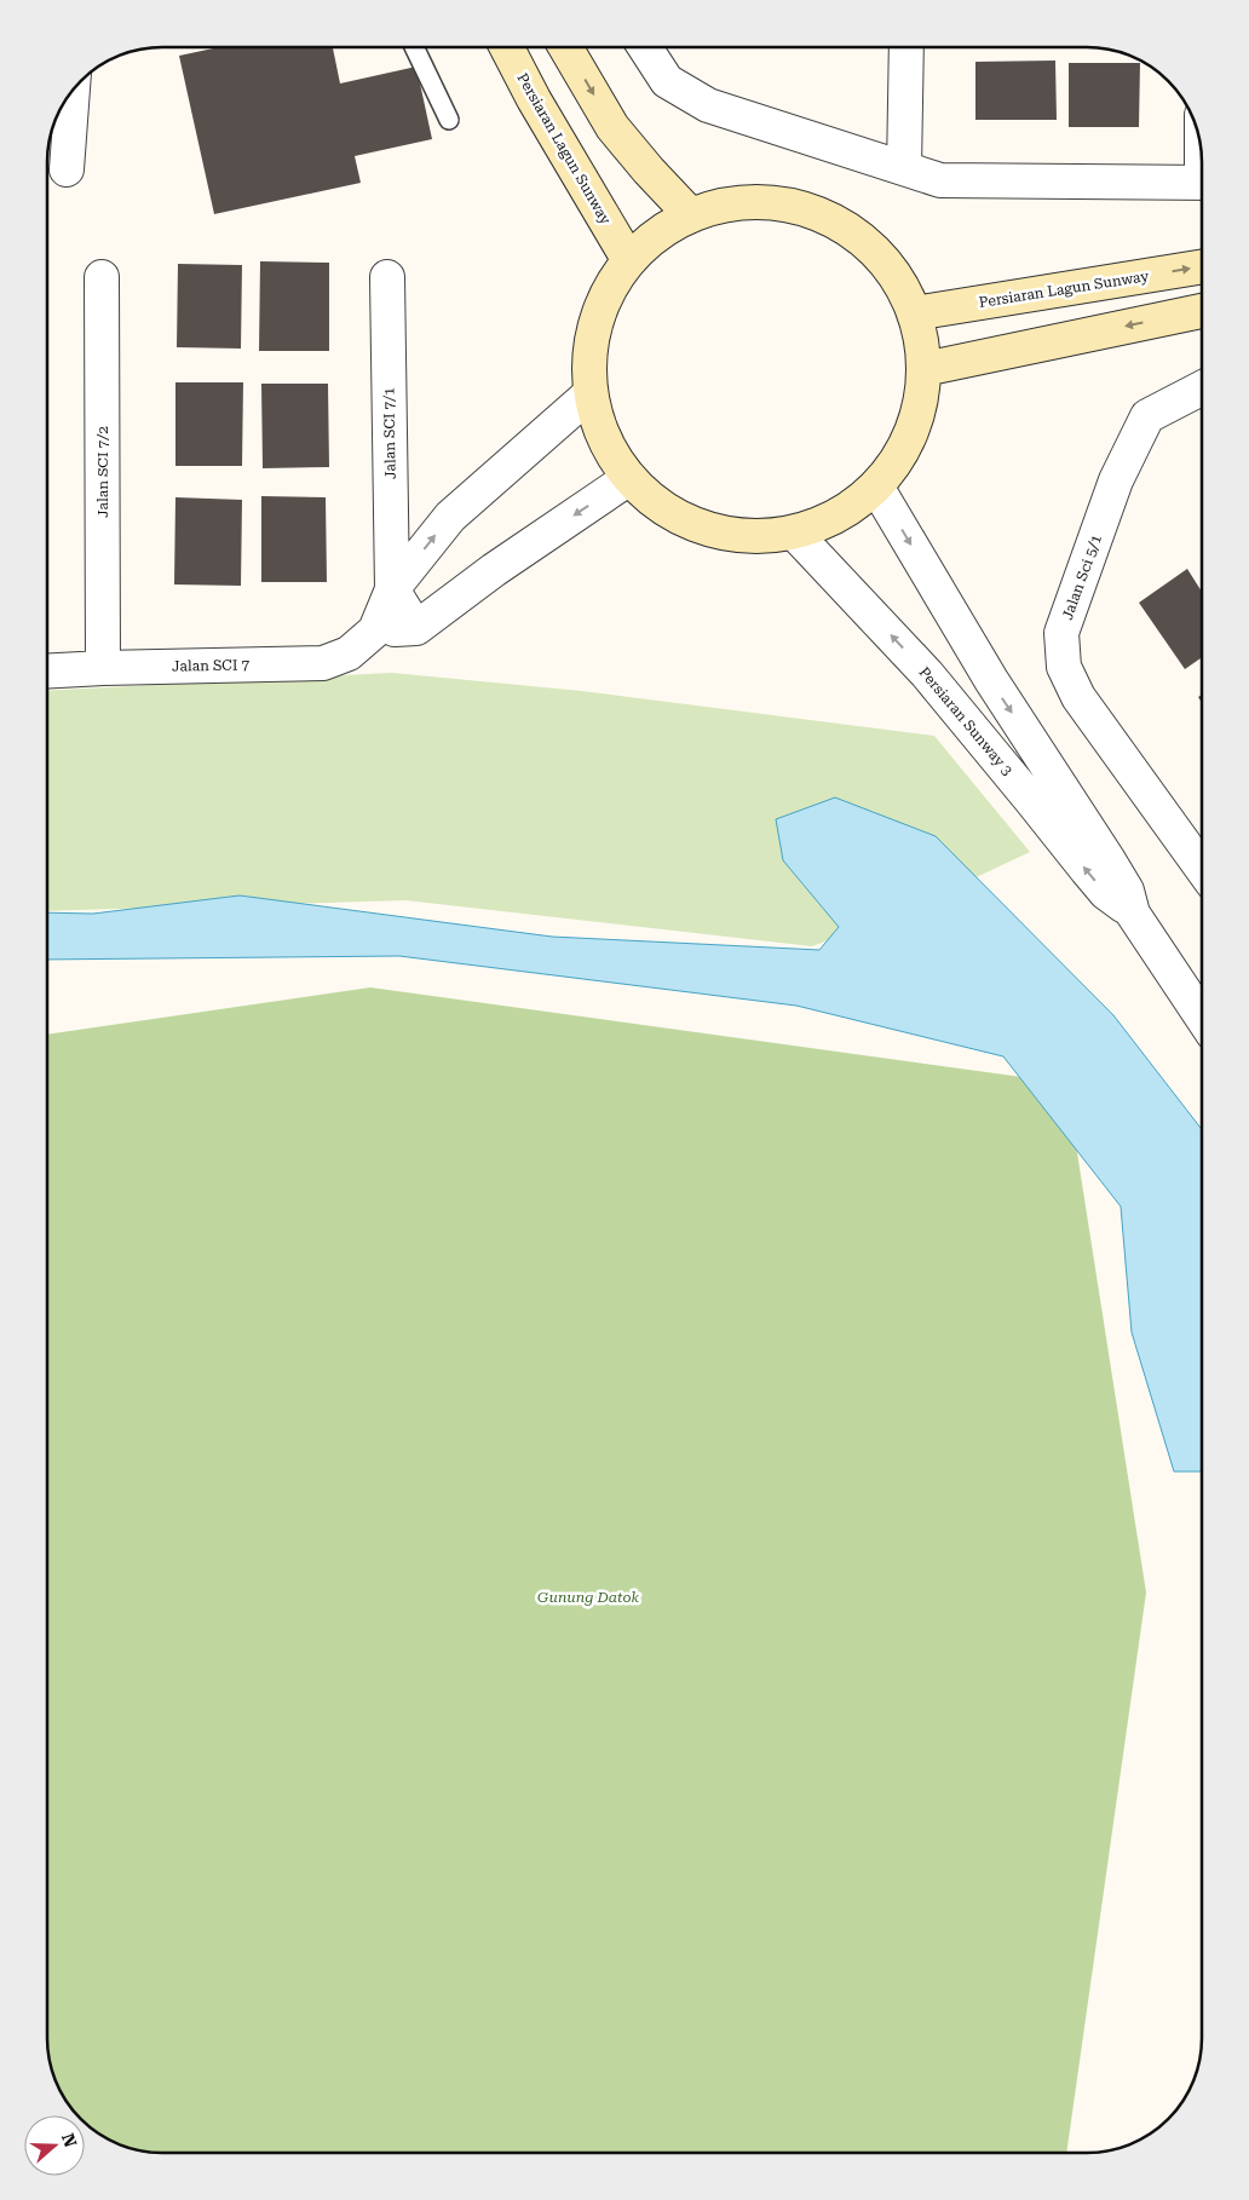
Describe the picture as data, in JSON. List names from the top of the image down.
{
  "streets": {
    "main road": ["Persiaran Lagun Sunway"],
    "street": [
      "Jalan SCI 7/1",
      "Jalan SCI 7/2",
      "Jalan Sci 5/1",
      "Jalan SCI 7",
      "Persiaran Sunway 3"
    ]
  },
  "crossings": [
    ["Jalan SCI 7/2", "Jalan SCI 7"]
  ],
  "parks": ["Gunung Datok"],
  "north": "right"
}
